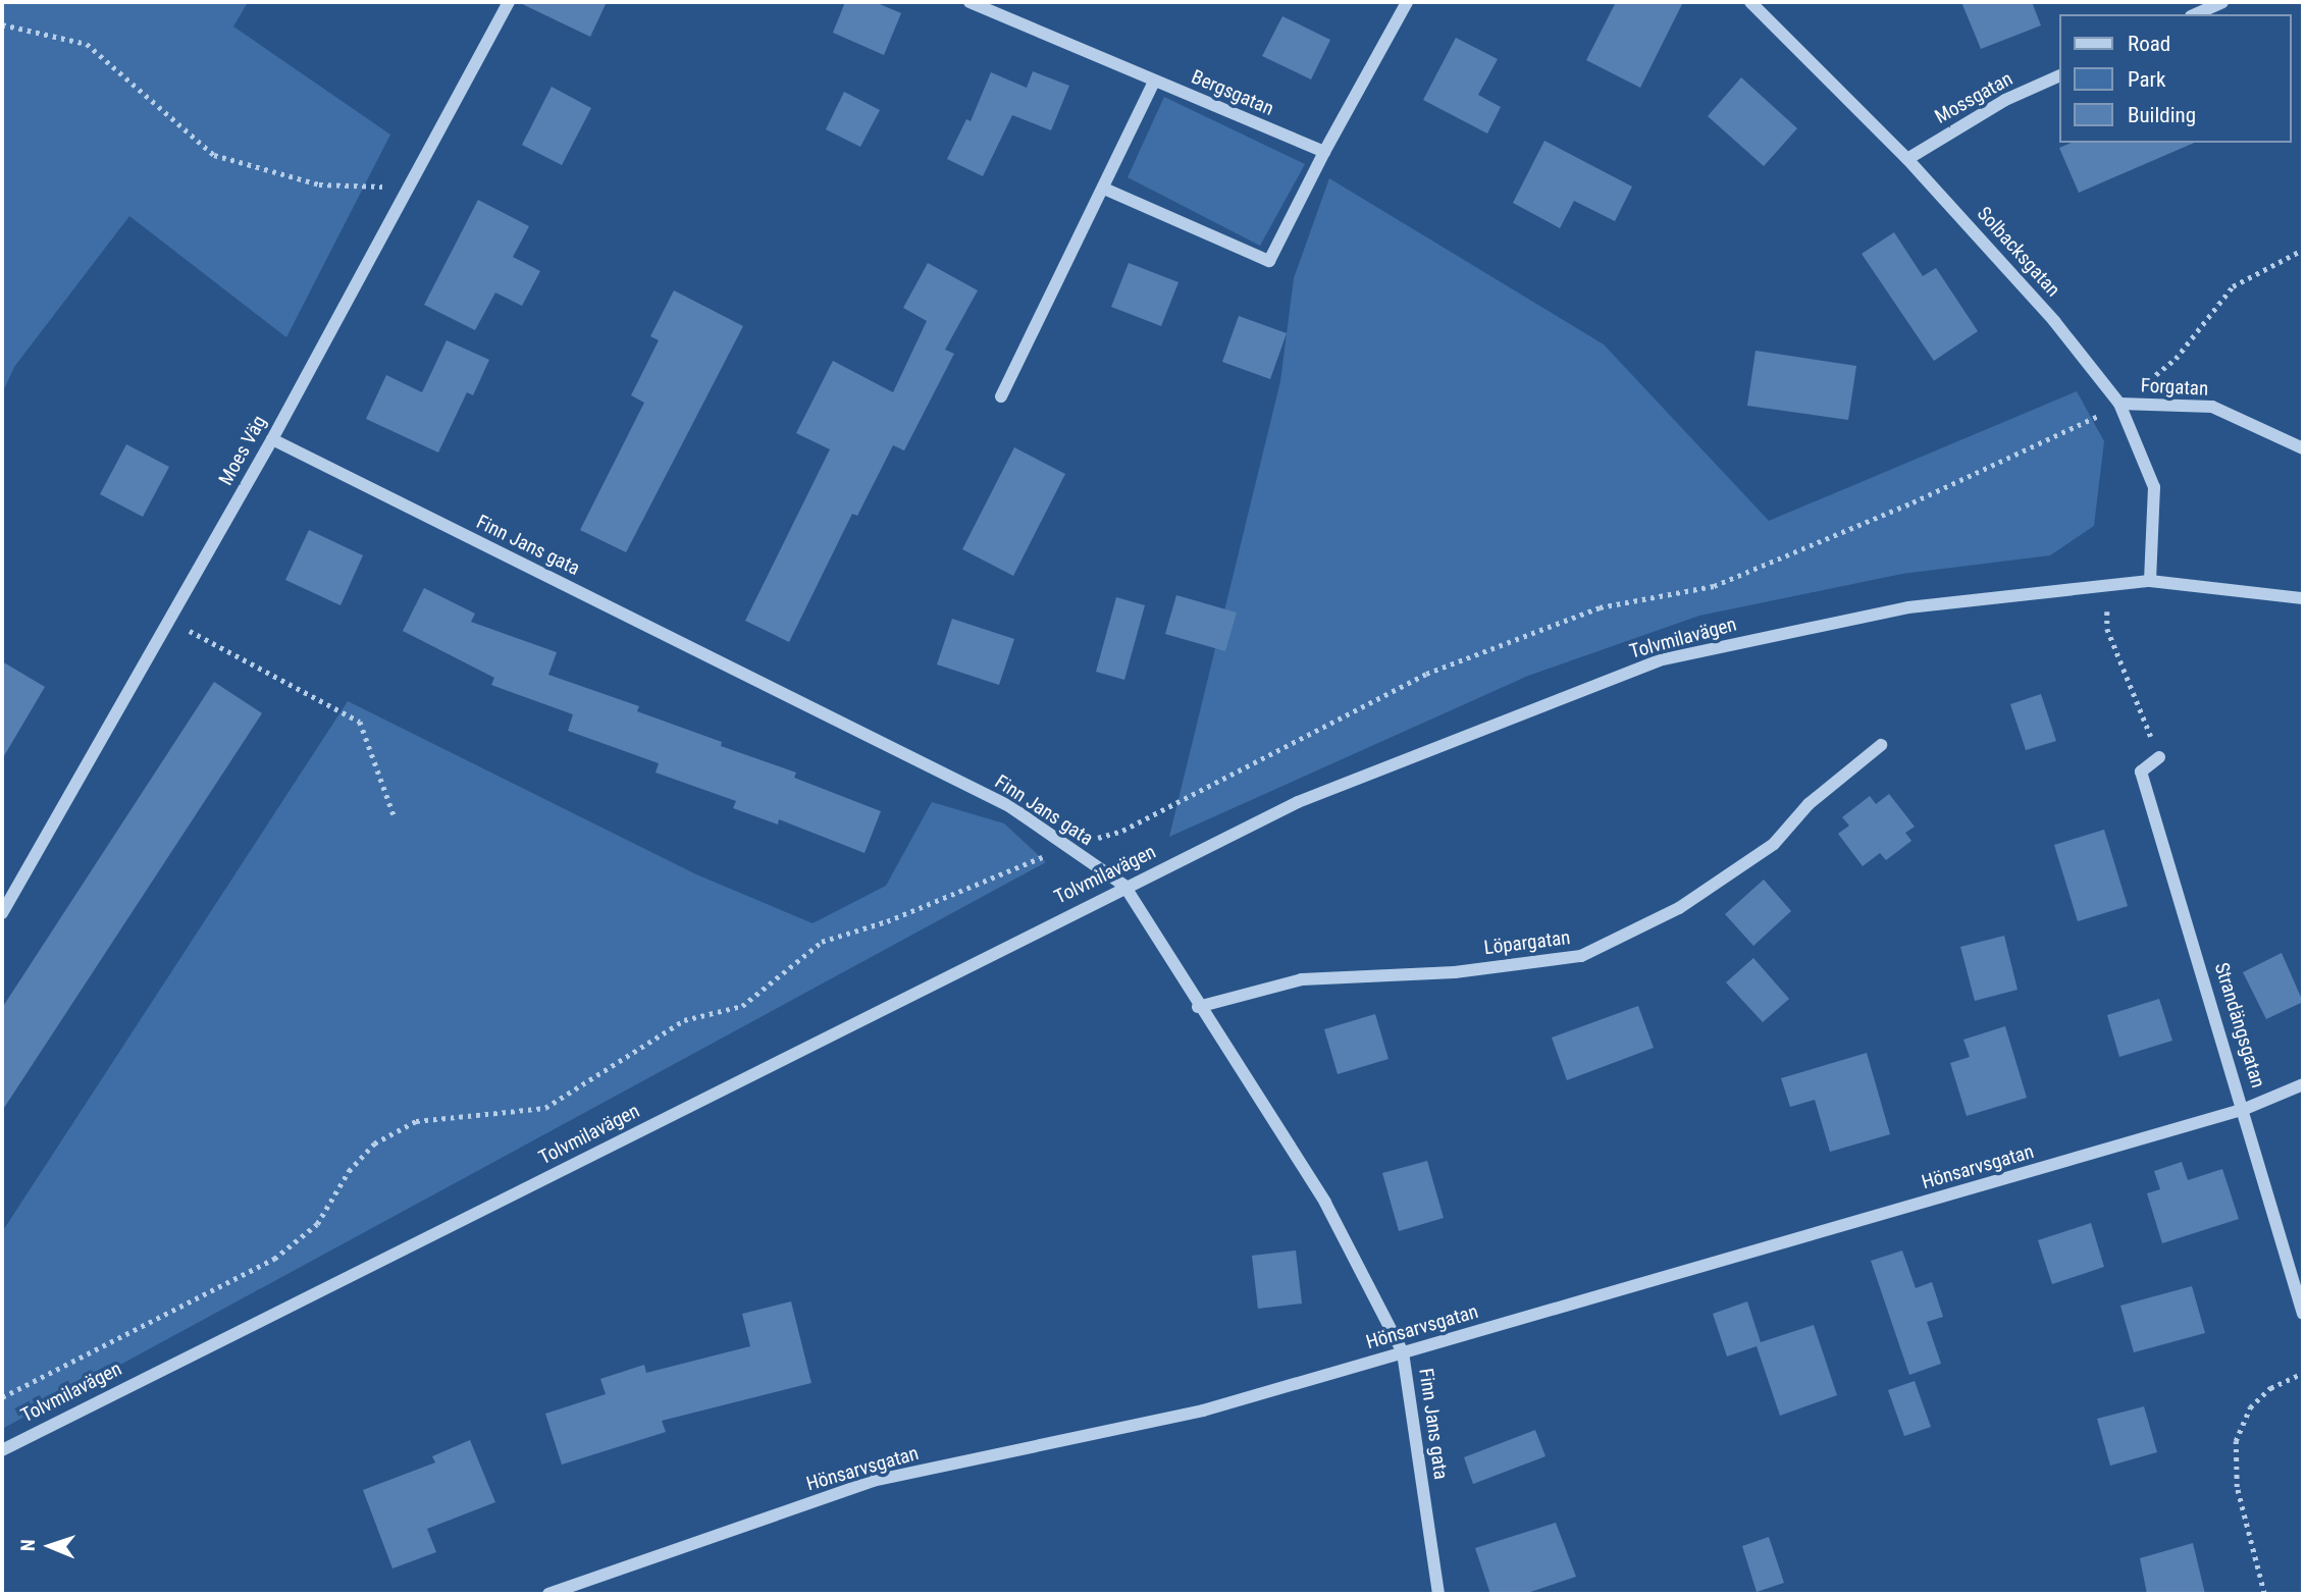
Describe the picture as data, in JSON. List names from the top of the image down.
{
  "streets": {
    "street": [
      "Bergsgatan",
      "Mossgatan",
      "Solbacksgatan",
      "Forgatan",
      "Moes Väg",
      "Finn Jans gata",
      "Tolvmilavägen",
      "Löpargatan",
      "Strandängsgatan",
      "Hönsarvsgatan"
    ]
  },
  "crossings": [
    ["Mossgatan", "Solbacksgatan"],
    ["Solbacksgatan", "Forgatan"],
    ["Solbacksgatan", "Tolvmilavägen"],
    ["Moes Väg", "Finn Jans gata"],
    ["Finn Jans gata", "Tolvmilavägen"],
    ["Finn Jans gata", "Löpargatan"],
    ["Finn Jans gata", "Hönsarvsgatan"],
    ["Strandängsgatan", "Hönsarvsgatan"]
  ],
  "legend": ["Road", "Park", "Building"],
  "north": "left"
}
